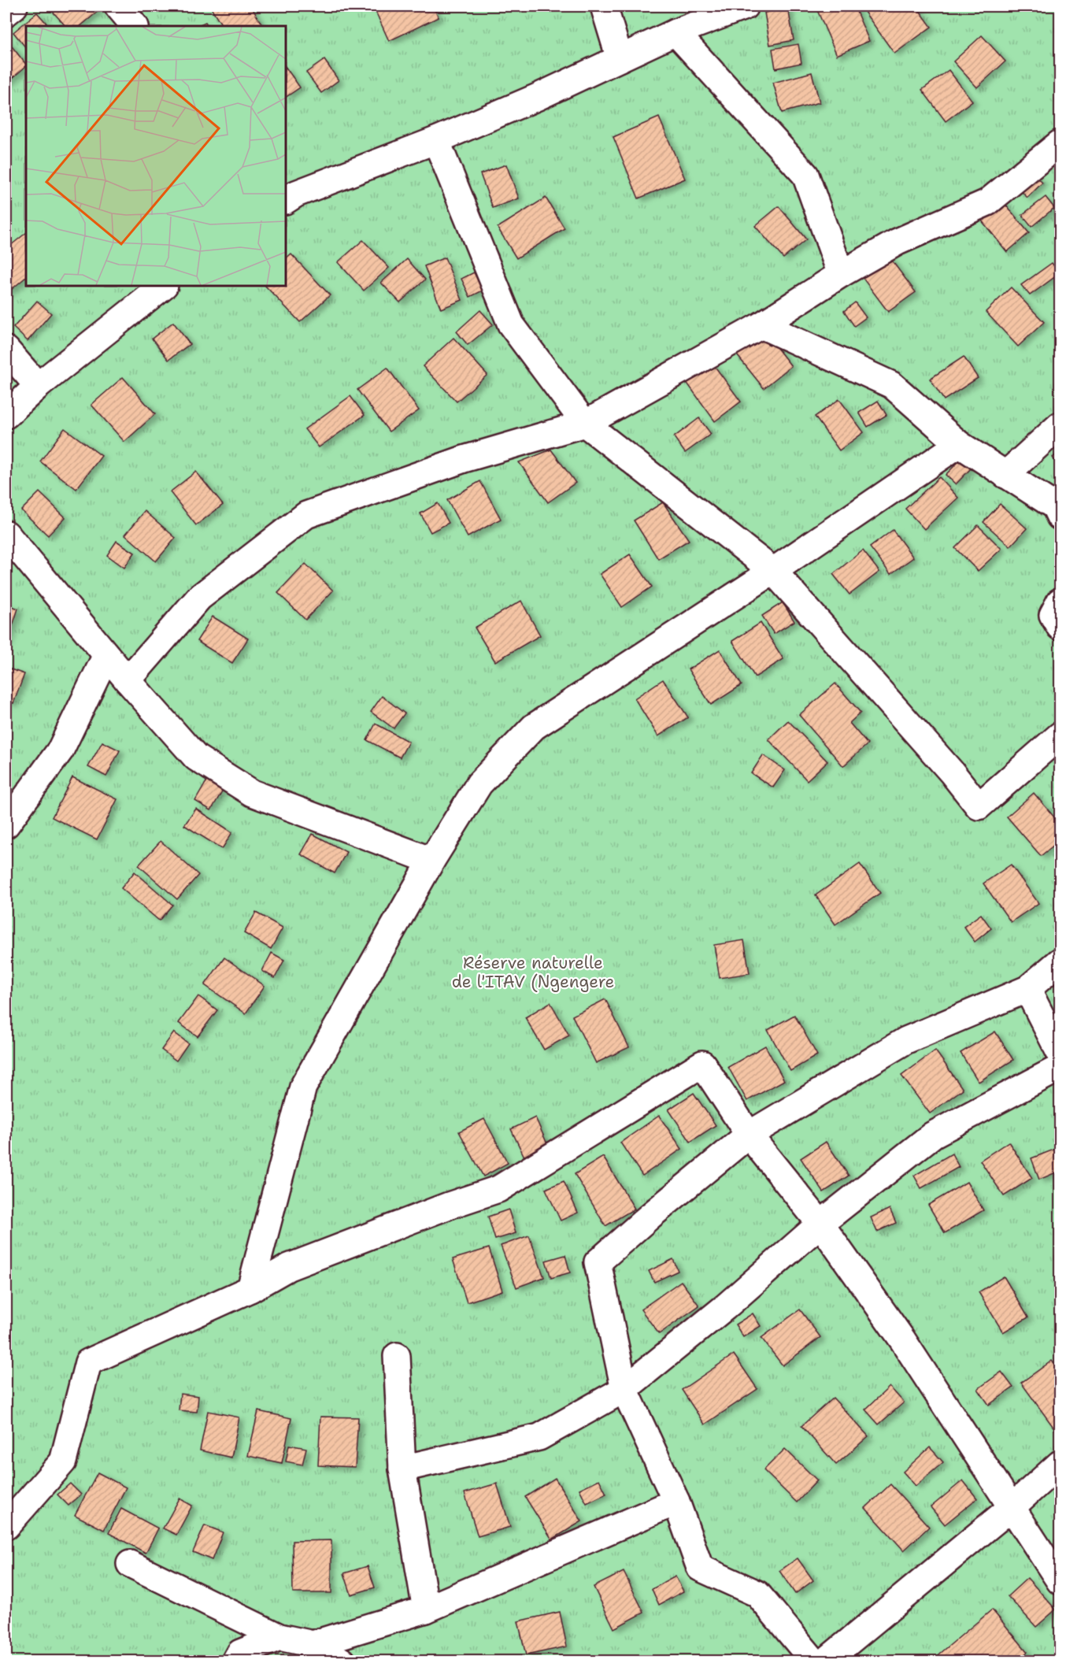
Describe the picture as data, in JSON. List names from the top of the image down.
{
  "parks": ["Réserve naturelle de l'ITAV (Ngengere"]
}
